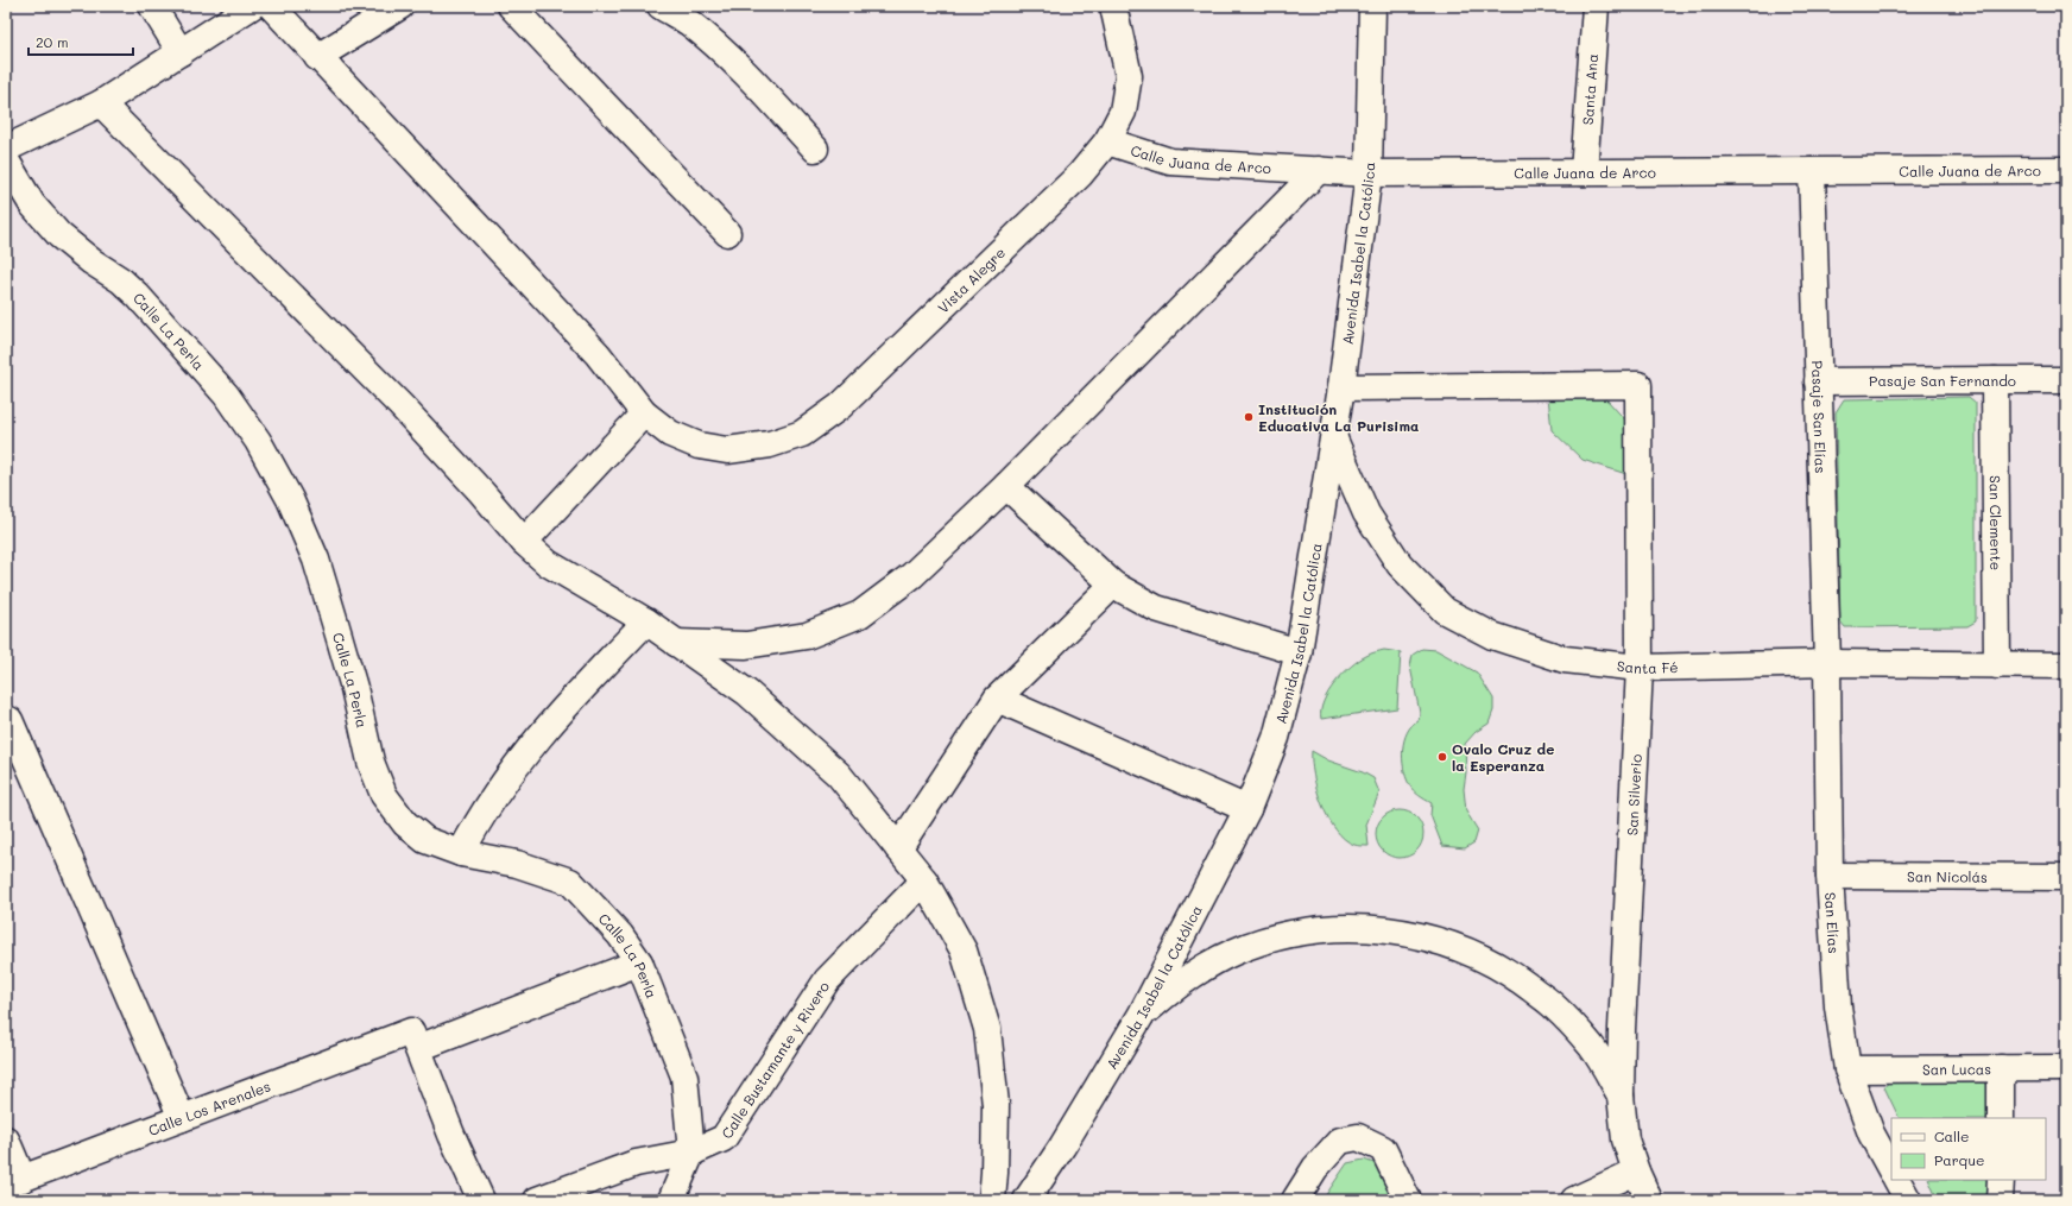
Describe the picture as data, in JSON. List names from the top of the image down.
{
  "streets": {
    "street": [
      "Santa Ana",
      "Calle Juana de Arco",
      "Avenida Isabel la Católica",
      "Vista Alegre",
      "Calle La Perla",
      "Pasaje San Fernando",
      "Pasaje San Elías",
      "San Clemente",
      "Santa Fé",
      "San Silverio",
      "San Nicolás",
      "San Elías",
      "Calle Bustamante y Rivero",
      "San Lucas",
      "Calle Los Arenales"
    ]
  },
  "crossings": [
    ["Santa Ana", "Calle Juana de Arco"],
    ["Calle Juana de Arco", "Avenida Isabel la Católica"],
    ["Calle Juana de Arco", "Vista Alegre"],
    ["Calle Juana de Arco", "Pasaje San Elías"],
    ["Avenida Isabel la Católica", "Santa Fé"],
    ["Avenida Isabel la Católica", "San Silverio"],
    ["Calle La Perla", "Calle Bustamante y Rivero"],
    ["Calle La Perla", "Calle Los Arenales"],
    ["Pasaje San Fernando", "Pasaje San Elías"],
    ["Pasaje San Fernando", "San Clemente"],
    ["Pasaje San Elías", "Santa Fé"],
    ["Pasaje San Elías", "San Elías"],
    ["San Clemente", "Santa Fé"],
    ["Santa Fé", "San Silverio"],
    ["Santa Fé", "San Elías"],
    ["San Nicolás", "San Elías"],
    ["San Elías", "San Lucas"]
  ],
  "places": ["Institución Educativa La Purisima", "Ovalo Cruz de la Esperanza"],
  "legend": ["Calle", "Parque"],
  "scale_bar": "20 m"
}
